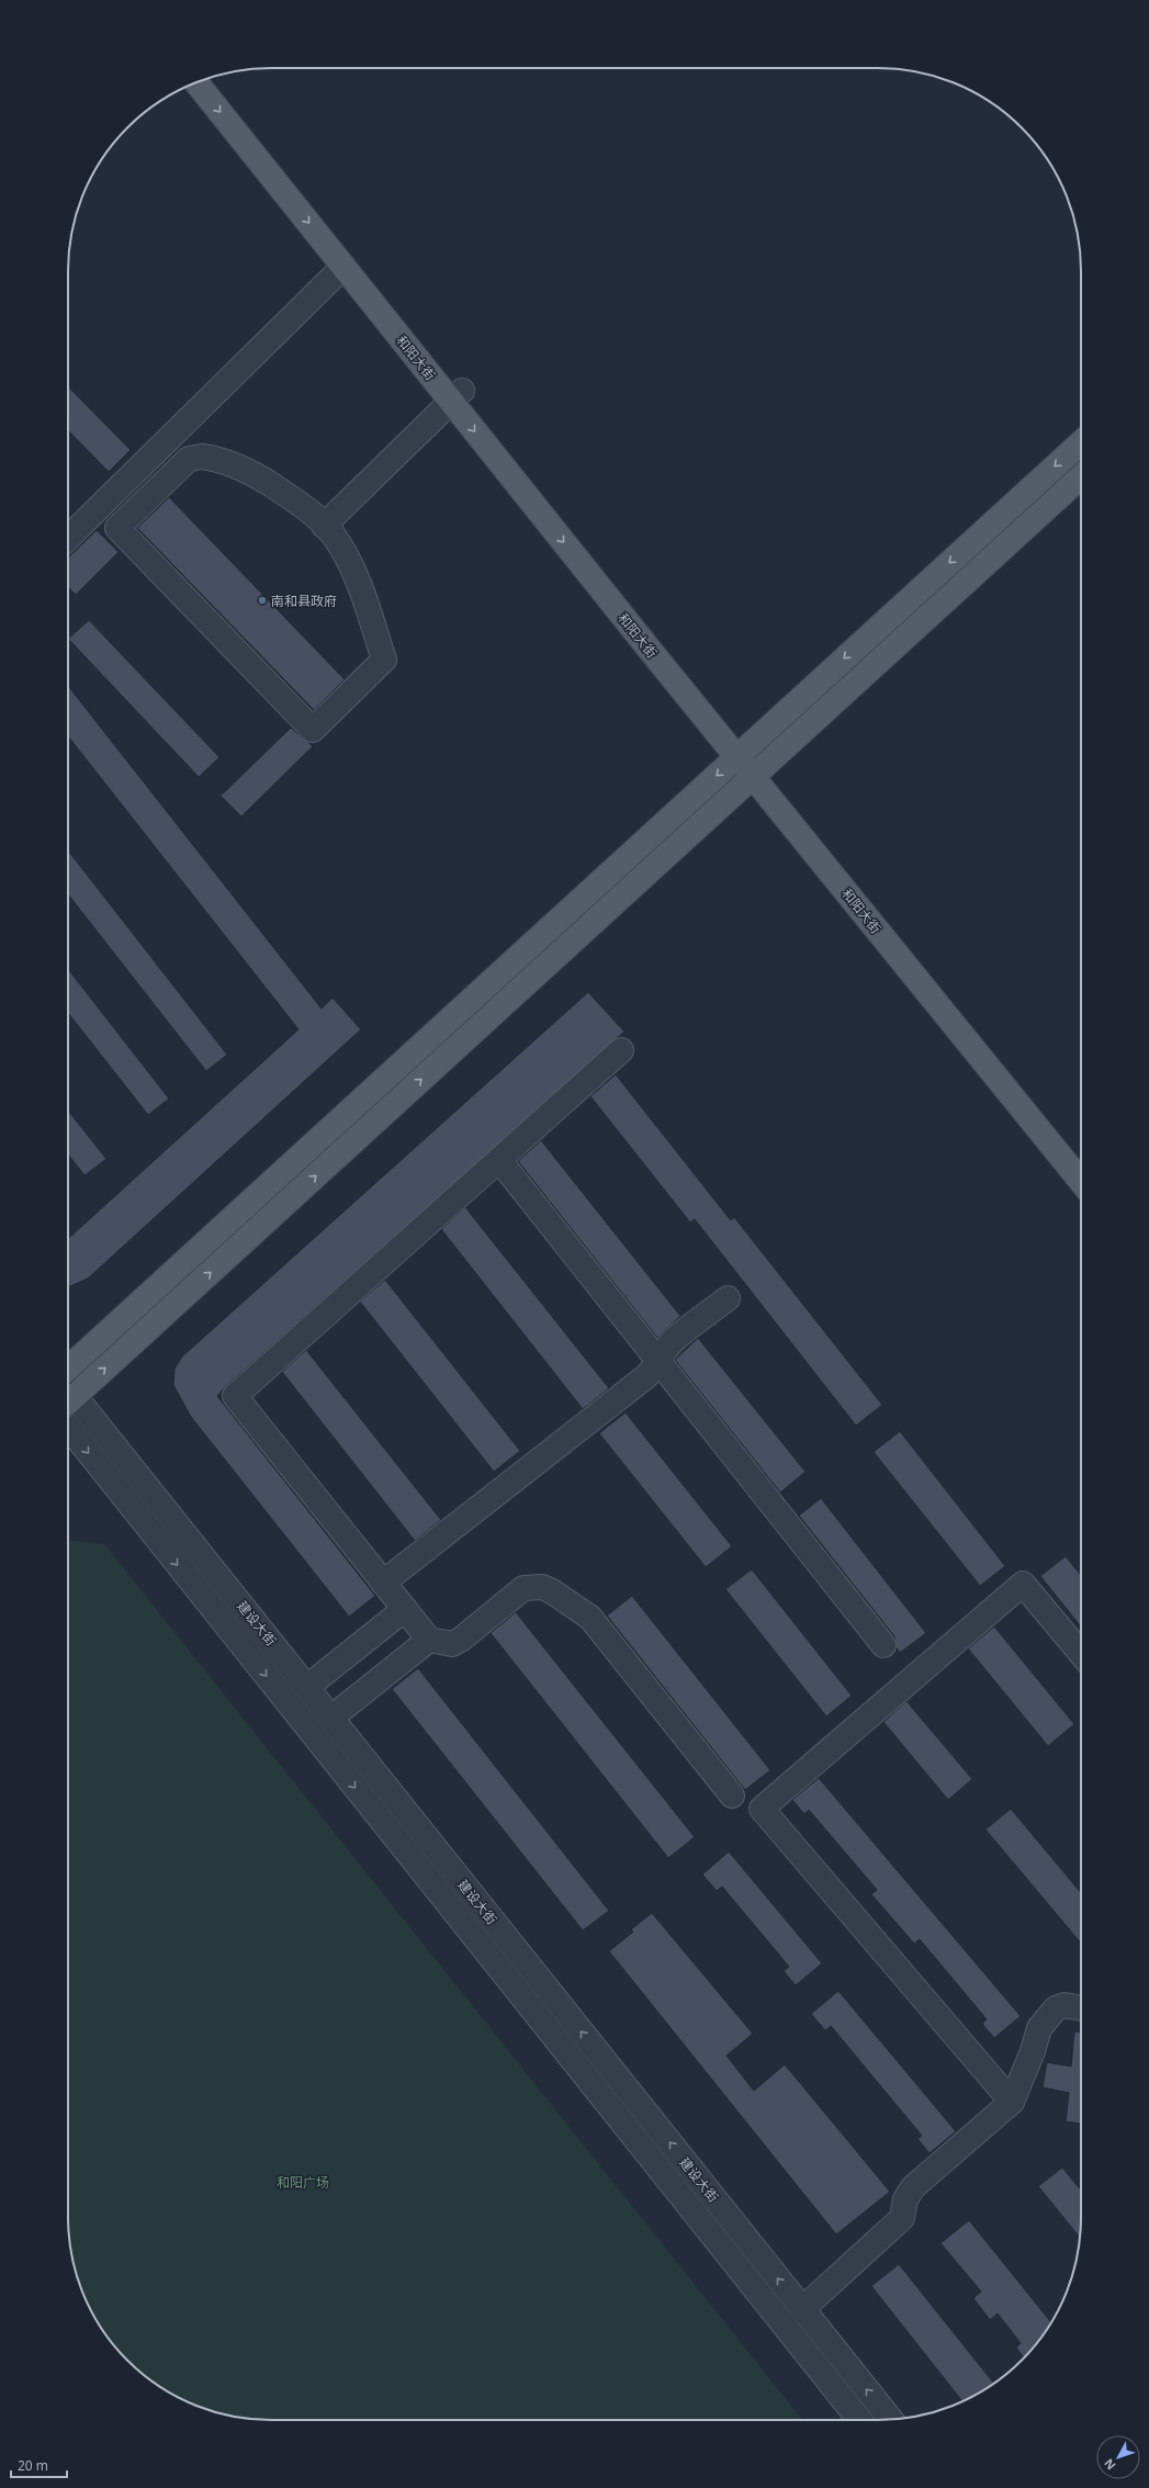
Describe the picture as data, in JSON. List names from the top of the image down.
{
  "streets": {
    "main road": ["和阳大街"],
    "street": ["建设大街"]
  },
  "parks": ["和阳广场"],
  "places": ["南和县政府"],
  "scale_bar": "20 m",
  "north": "bottom left"
}
